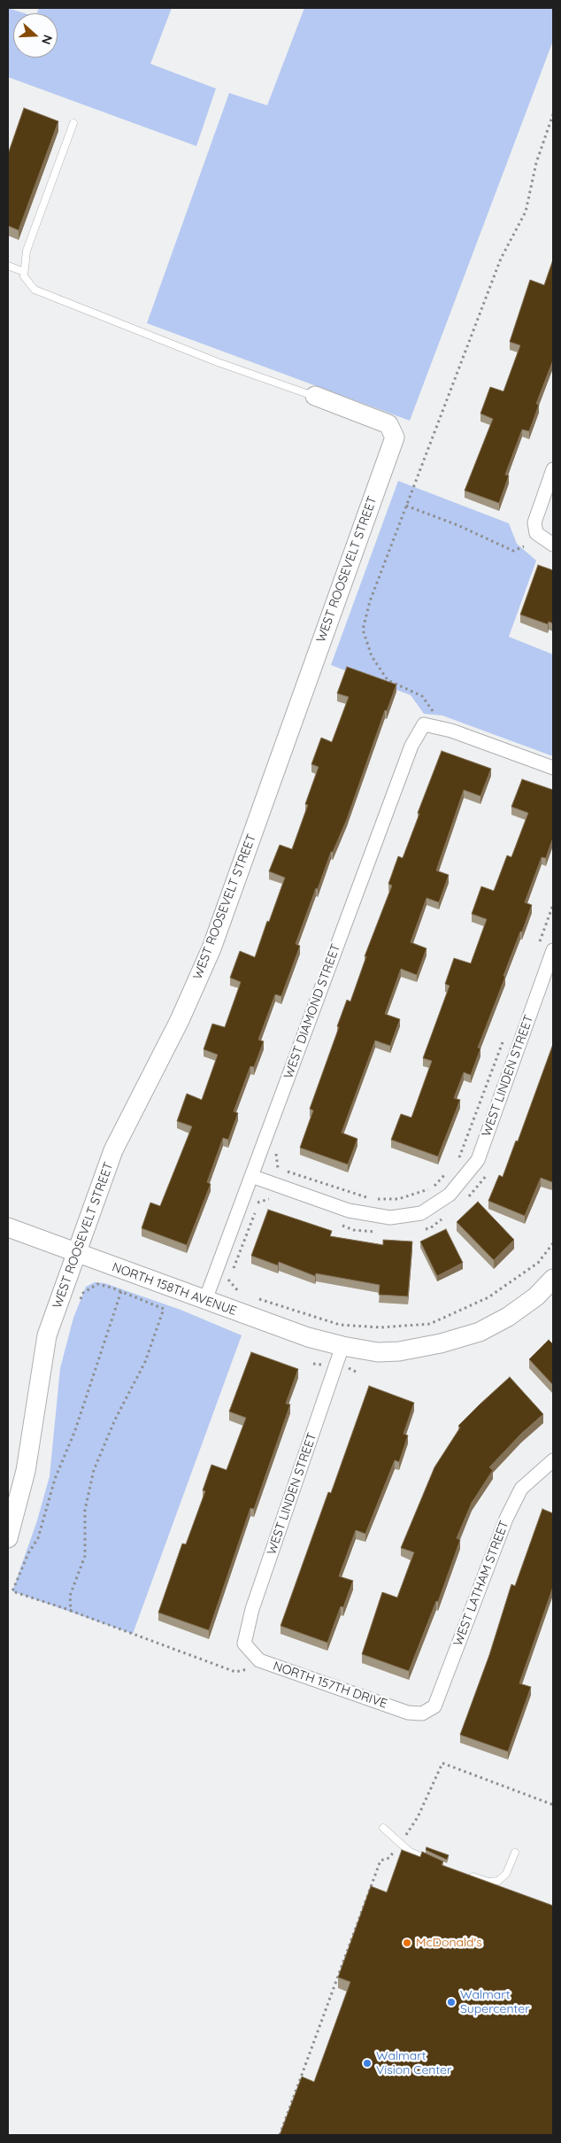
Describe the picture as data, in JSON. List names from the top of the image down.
{
  "streets": {
    "street": [
      "WEST ROOSEVELT STREET",
      "WEST DIAMOND STREET",
      "WEST LINDEN STREET",
      "NORTH 158TH AVENUE",
      "WEST LATHAM STREET",
      "NORTH 157TH DRIVE"
    ]
  },
  "crossings": [
    ["WEST ROOSEVELT STREET", "NORTH 158TH AVENUE"],
    ["WEST DIAMOND STREET", "WEST LINDEN STREET"],
    ["WEST DIAMOND STREET", "NORTH 158TH AVENUE"],
    ["WEST LINDEN STREET", "NORTH 158TH AVENUE"],
    ["WEST LINDEN STREET", "NORTH 157TH DRIVE"],
    ["WEST LATHAM STREET", "NORTH 157TH DRIVE"]
  ],
  "places": ["McDonald's", "Walmart Supercenter", "Walmart Vision Center"],
  "north": "right"
}
